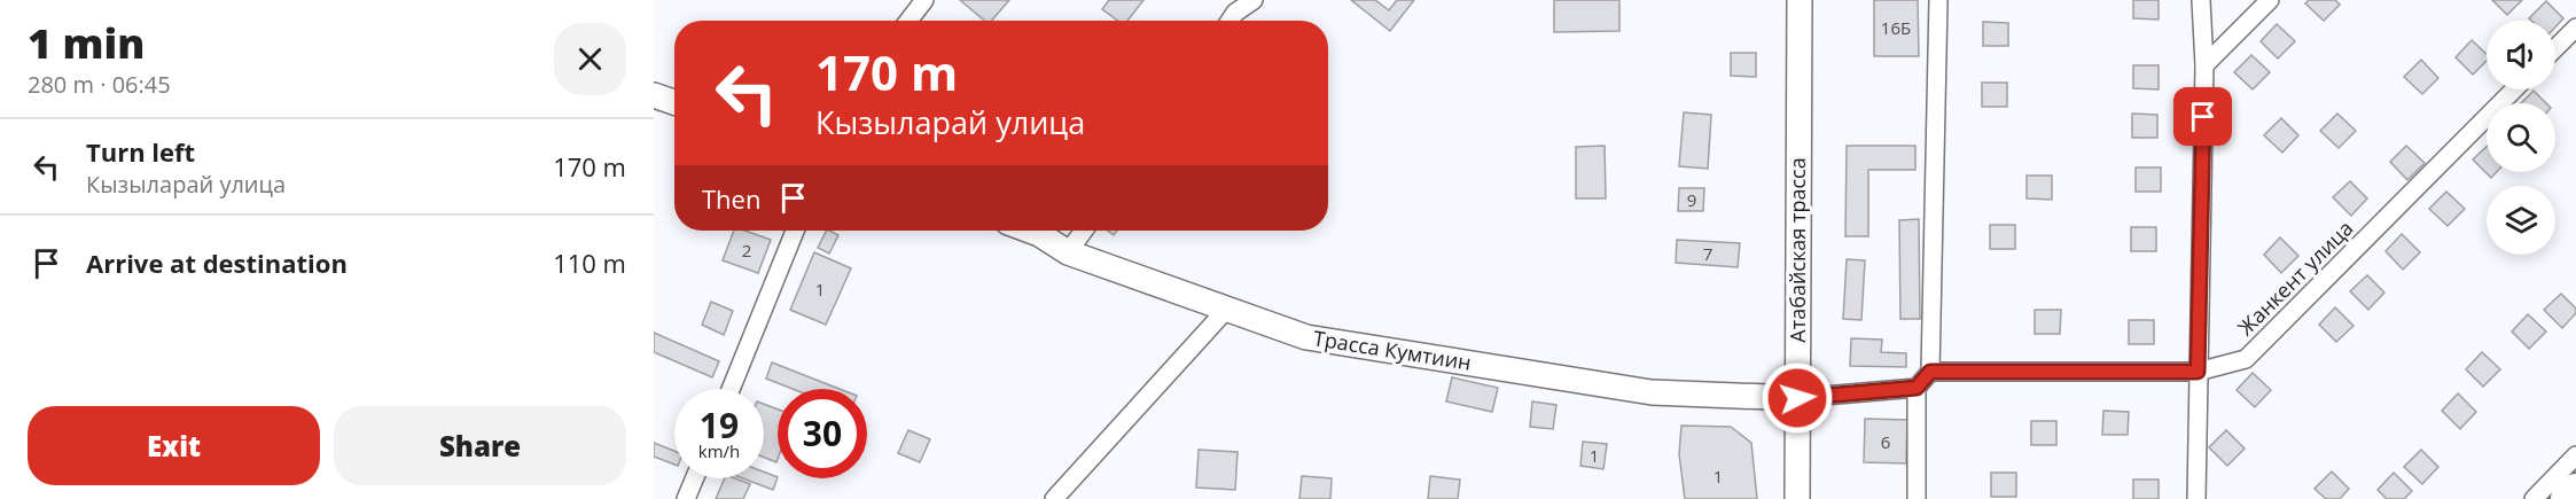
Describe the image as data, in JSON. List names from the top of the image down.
{
  "streets": {
    "street": ["Атабайская трасса", "Жанкент улица", "Трасса Кумтиин"]
  },
  "crossings": [
    ["Атабайская трасса", "Трасса Кумтиин"]
  ],
  "house_numbers": [
    "16Б",
    "9",
    "2",
    "7",
    "1",
    "6",
    "1",
    "1"
  ],
  "page": {
    "heading": ["1 min", "280 m · 06:45"],
    "turn": ["170 m", "Кызыларай улица"],
    "list": [
      {
        "name": "Turn left",
        "note": "Кызыларай улица",
        "value": "170 m"
      },
      {
        "name": "Arrive at destination",
        "value": "110 m"
      }
    ],
    "then": "Then",
    "speed": "19 km/h",
    "limit": "30",
    "buttons": ["Exit", "Share"]
  }
}
